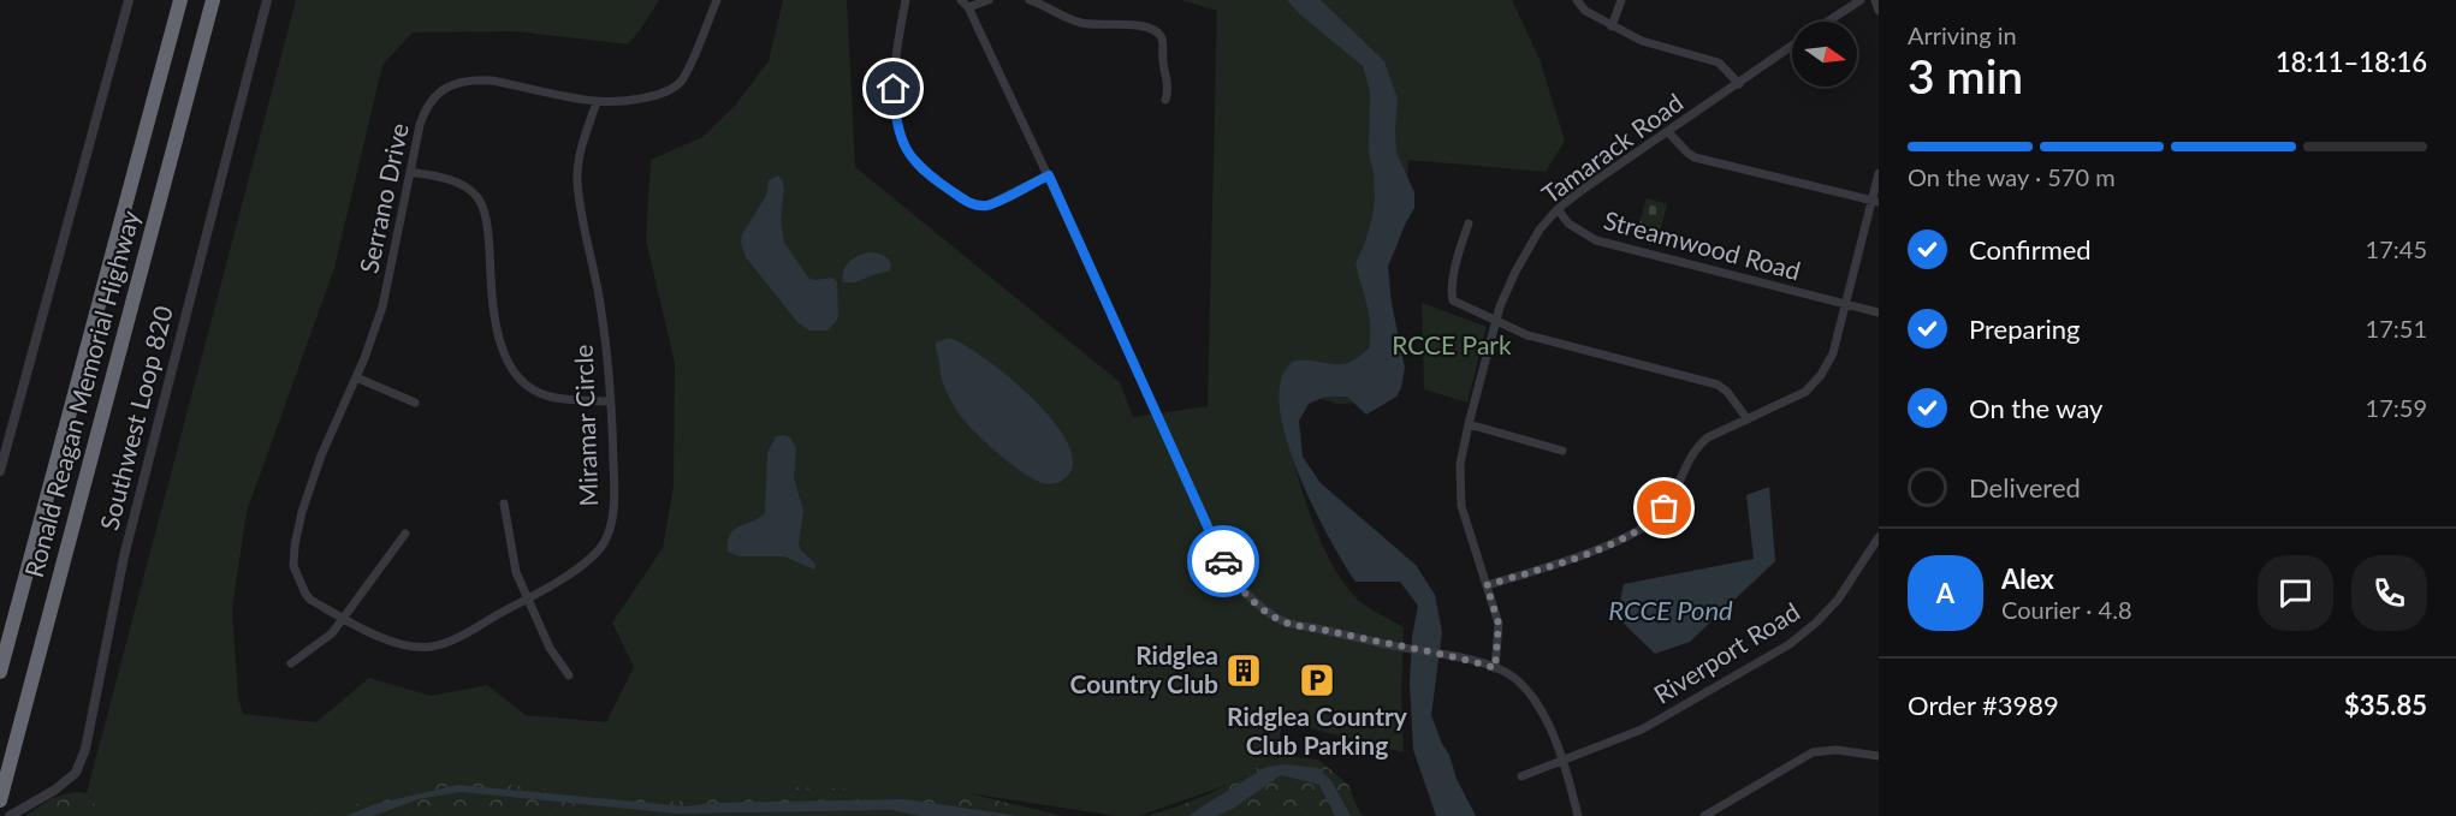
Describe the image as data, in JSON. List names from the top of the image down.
{
  "streets": {
    "highway": ["Ronald Reagan Memorial Highway"],
    "street": [
      "Tamarack Road",
      "Serrano Drive",
      "Streamwood Road",
      "Southwest Loop 820",
      "Miramar Circle",
      "Riverport Road"
    ]
  },
  "crossings": [
    ["Tamarack Road", "Streamwood Road"],
    ["Serrano Drive", "Miramar Circle"]
  ],
  "water": ["RCCE Pond"],
  "parks": ["RCCE Park"],
  "places": {
    "building": ["Ridglea Country Club"],
    "parking": ["Ridglea Country Club Parking"]
  },
  "north": "right",
  "page": {
    "heading": ["3 min", "Arriving in", "18:11–18:16"],
    "panel": [
      "Alex",
      "Courier · 4.8",
      "Order #3989",
      "$35.85"
    ],
    "bar": "On the way · 570 m",
    "list": [
      ["Confirmed", "17:45"],
      ["Preparing", "17:51"],
      ["On the way", "17:59"],
      "Delivered"
    ],
    "round": "A"
  }
}
